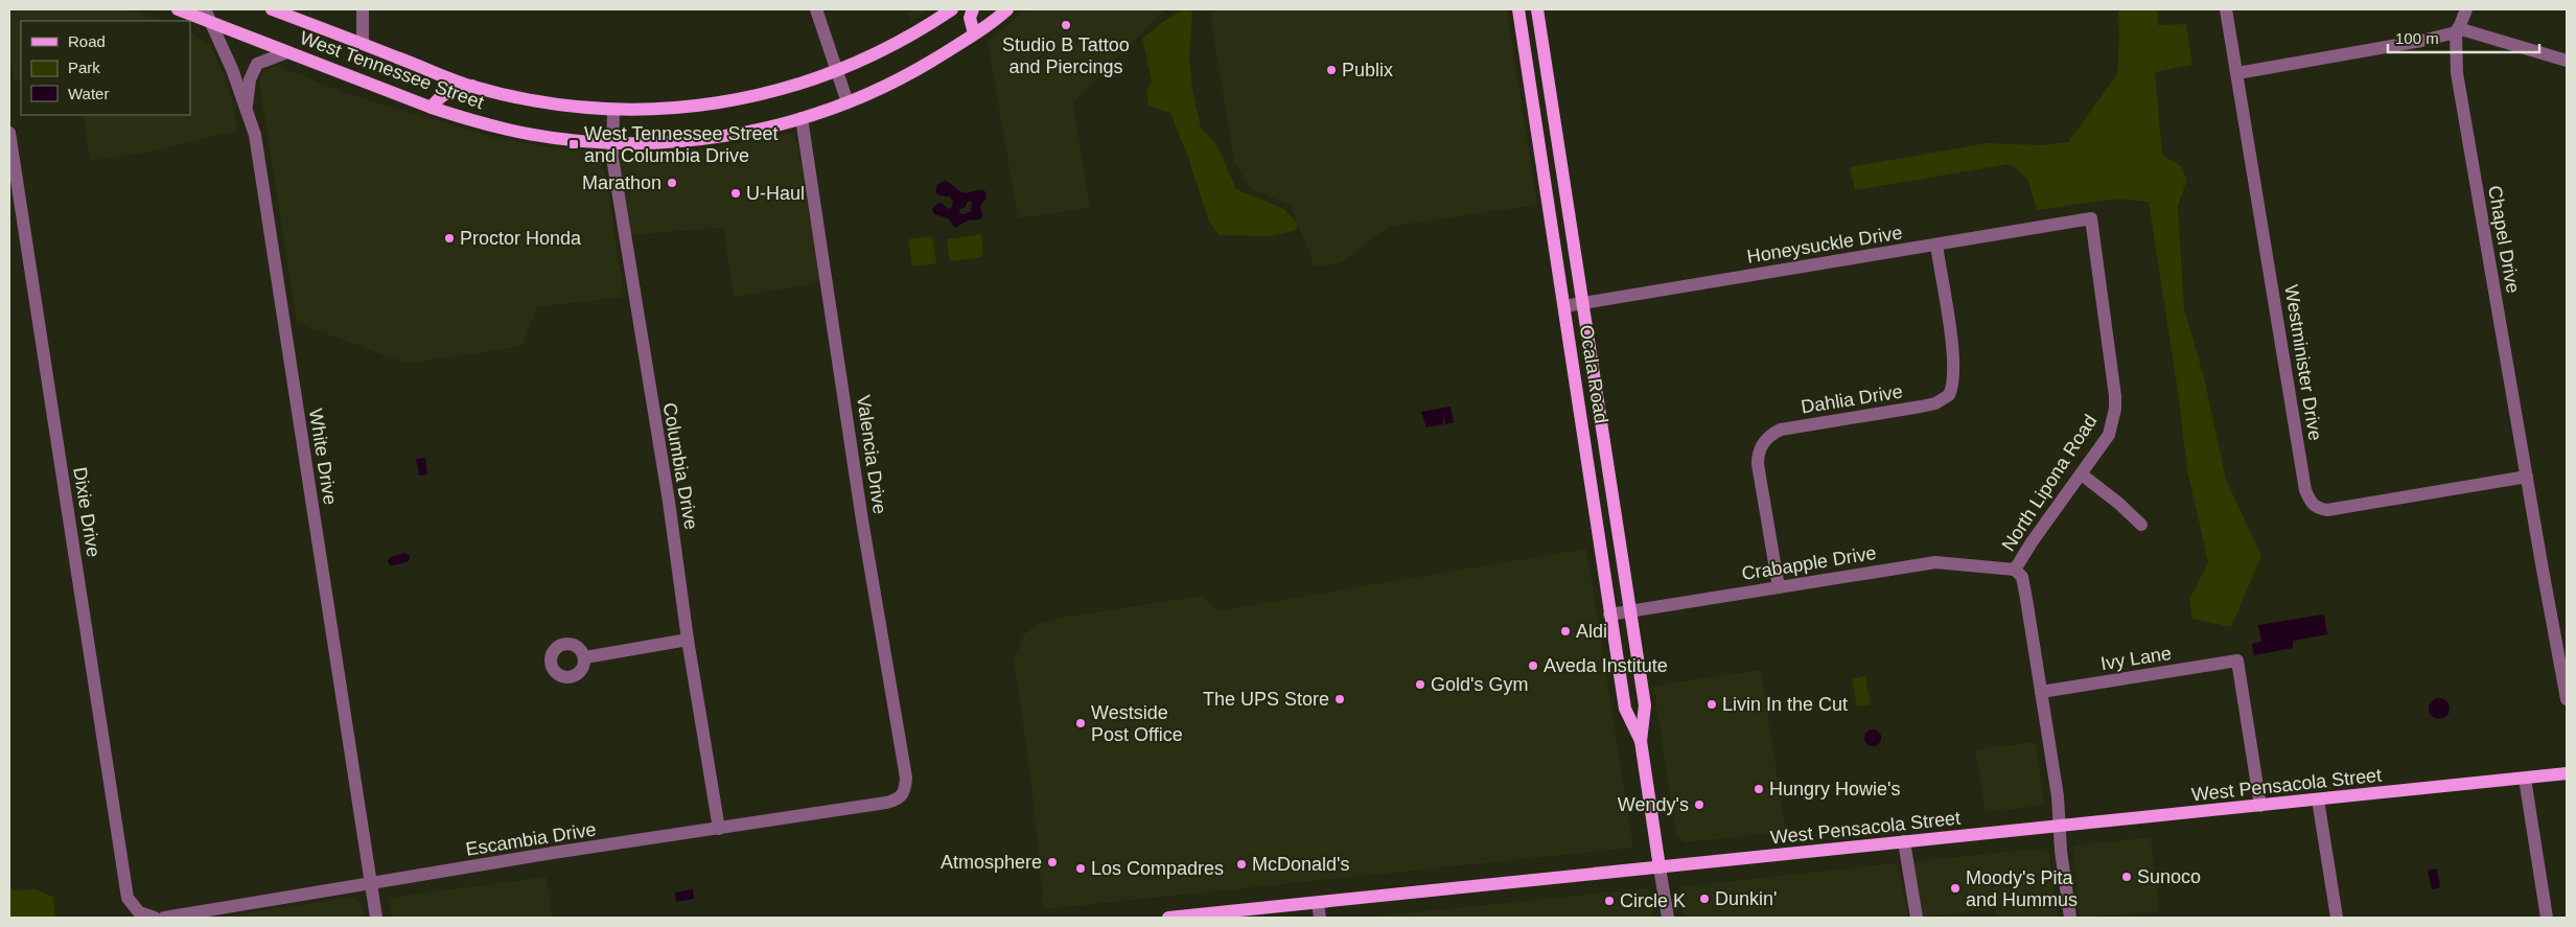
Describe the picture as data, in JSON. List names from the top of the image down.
{
  "streets": {
    "main road": ["West Tennessee Street", "Ocala Road", "West Pensacola Street"],
    "street": [
      "Chapel Drive",
      "Honeysuckle Drive",
      "Westminister Drive",
      "Dahlia Drive",
      "Valencia Drive",
      "White Drive",
      "Columbia Drive",
      "North Lipona Road",
      "Dixie Drive",
      "Crabapple Drive",
      "Ivy Lane",
      "Escambia Drive"
    ]
  },
  "crossings": [
    ["West Tennessee Street", "Valencia Drive"],
    ["West Tennessee Street", "White Drive"],
    ["West Tennessee Street", "Columbia Drive"],
    ["Chapel Drive", "Westminister Drive"],
    ["Honeysuckle Drive", "Ocala Road"],
    ["Honeysuckle Drive", "Dahlia Drive"],
    ["Honeysuckle Drive", "North Lipona Road"],
    ["Ocala Road", "Crabapple Drive"],
    ["Ocala Road", "West Pensacola Street"],
    ["Dahlia Drive", "Crabapple Drive"],
    ["Valencia Drive", "Escambia Drive"],
    ["White Drive", "Escambia Drive"],
    ["Columbia Drive", "Escambia Drive"],
    ["North Lipona Road", "Crabapple Drive"],
    ["North Lipona Road", "Ivy Lane"],
    ["North Lipona Road", "West Pensacola Street"],
    ["Ivy Lane", "West Pensacola Street"]
  ],
  "places": {
    "other": [
      "Studio B Tattoo and Piercings",
      "Publix",
      "Marathon",
      "U-Haul",
      "Proctor Honda",
      "Aldi",
      "Aveda Institute",
      "Gold's Gym",
      "The UPS Store",
      "Livin In the Cut",
      "Westside Post Office",
      "Hungry Howie's",
      "Wendy's",
      "Atmosphere",
      "McDonald's",
      "Los Compadres",
      "Sunoco",
      "Moody's Pita and Hummus",
      "Dunkin'",
      "Circle K"
    ],
    "transit": ["West Tennessee Street and Columbia Drive"]
  },
  "legend": ["Road", "Park", "Water"],
  "scale_bar": "100 m"
}
